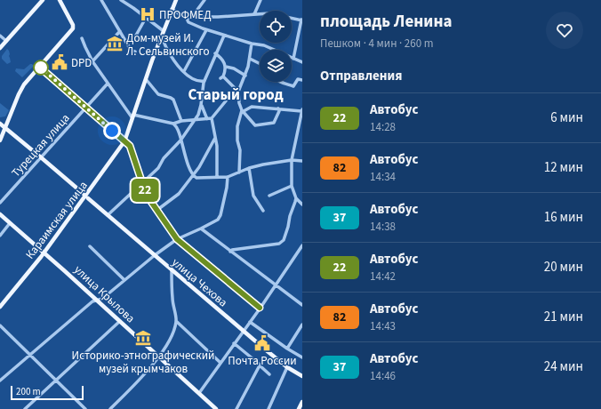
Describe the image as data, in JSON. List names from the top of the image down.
{
  "streets": {
    "main road": ["Караимская улица", "улица Чехова", "улица Крылова"],
    "street": ["Турецкая улица"]
  },
  "crossings": [
    ["Караимская улица", "улица Крылова"]
  ],
  "districts": ["Старый город"],
  "places": {
    "hospital": ["ПРОФМЕД"],
    "museum": ["Дом-музей И. Л. Сельвинского", "Историко-этнографический музей крымчаков"],
    "public building": ["DPD", "Почта России"]
  },
  "lines": ["bus line 22"],
  "scale_bar": "200 m",
  "page": {
    "on_map": "22",
    "heading": [
      ["площадь Ленина", "Пешком · 4 мин · 260 m"],
      "Отправления"
    ],
    "list": [
      {
        "mark": "22",
        "name": "Автобус",
        "note": "14:28",
        "value": "6 мин"
      },
      {
        "mark": "82",
        "name": "Автобус",
        "note": "14:34",
        "value": "12 мин"
      },
      {
        "mark": "37",
        "name": "Автобус",
        "note": "14:38",
        "value": "16 мин"
      },
      {
        "mark": "22",
        "name": "Автобус",
        "note": "14:42",
        "value": "20 мин"
      },
      {
        "mark": "82",
        "name": "Автобус",
        "note": "14:43",
        "value": "21 мин"
      },
      {
        "mark": "37",
        "name": "Автобус",
        "note": "14:46",
        "value": "24 мин"
      }
    ],
    "scale": "200 m"
  }
}
